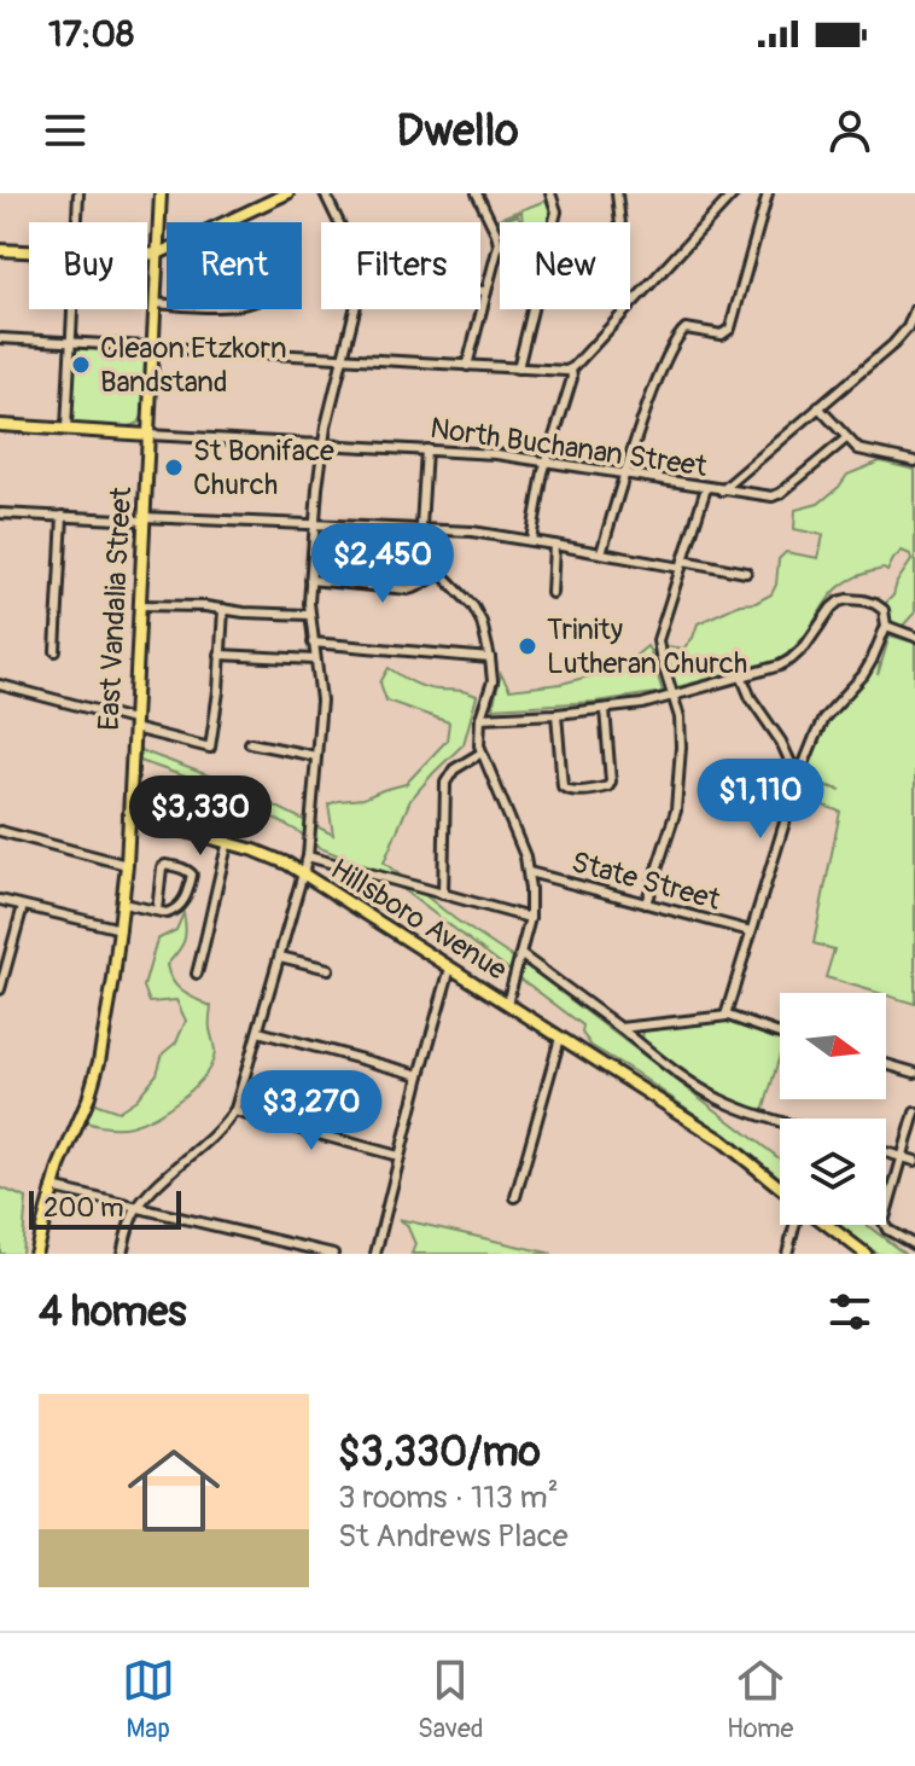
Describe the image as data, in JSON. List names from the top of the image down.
{
  "streets": {
    "main road": ["East Vandalia Street", "Hillsboro Avenue"],
    "street": ["North Buchanan Street", "State Street"]
  },
  "crossings": [
    ["North Buchanan Street", "East Vandalia Street"],
    ["North Buchanan Street", "Hillsboro Avenue"]
  ],
  "places": ["Cleaon Etzkorn Bandstand", "St Boniface Church", "Trinity Lutheran Church"],
  "scale_bar": "200 m",
  "north": "right",
  "page": {
    "status": "17:08",
    "header": "Dwello",
    "chip": [
      "Buy",
      "Rent",
      "Filters",
      "New"
    ],
    "price": [
      "$2,450",
      "$1,110",
      "$3,330",
      "$3,270"
    ],
    "scale": "200 m",
    "heading": "4 homes",
    "list": [
      {
        "name": "$3,330/mo",
        "note": "3 rooms · 113 m² · St Andrews Place"
      }
    ],
    "tabs": ["Map", "Saved", "Home"]
  }
}
